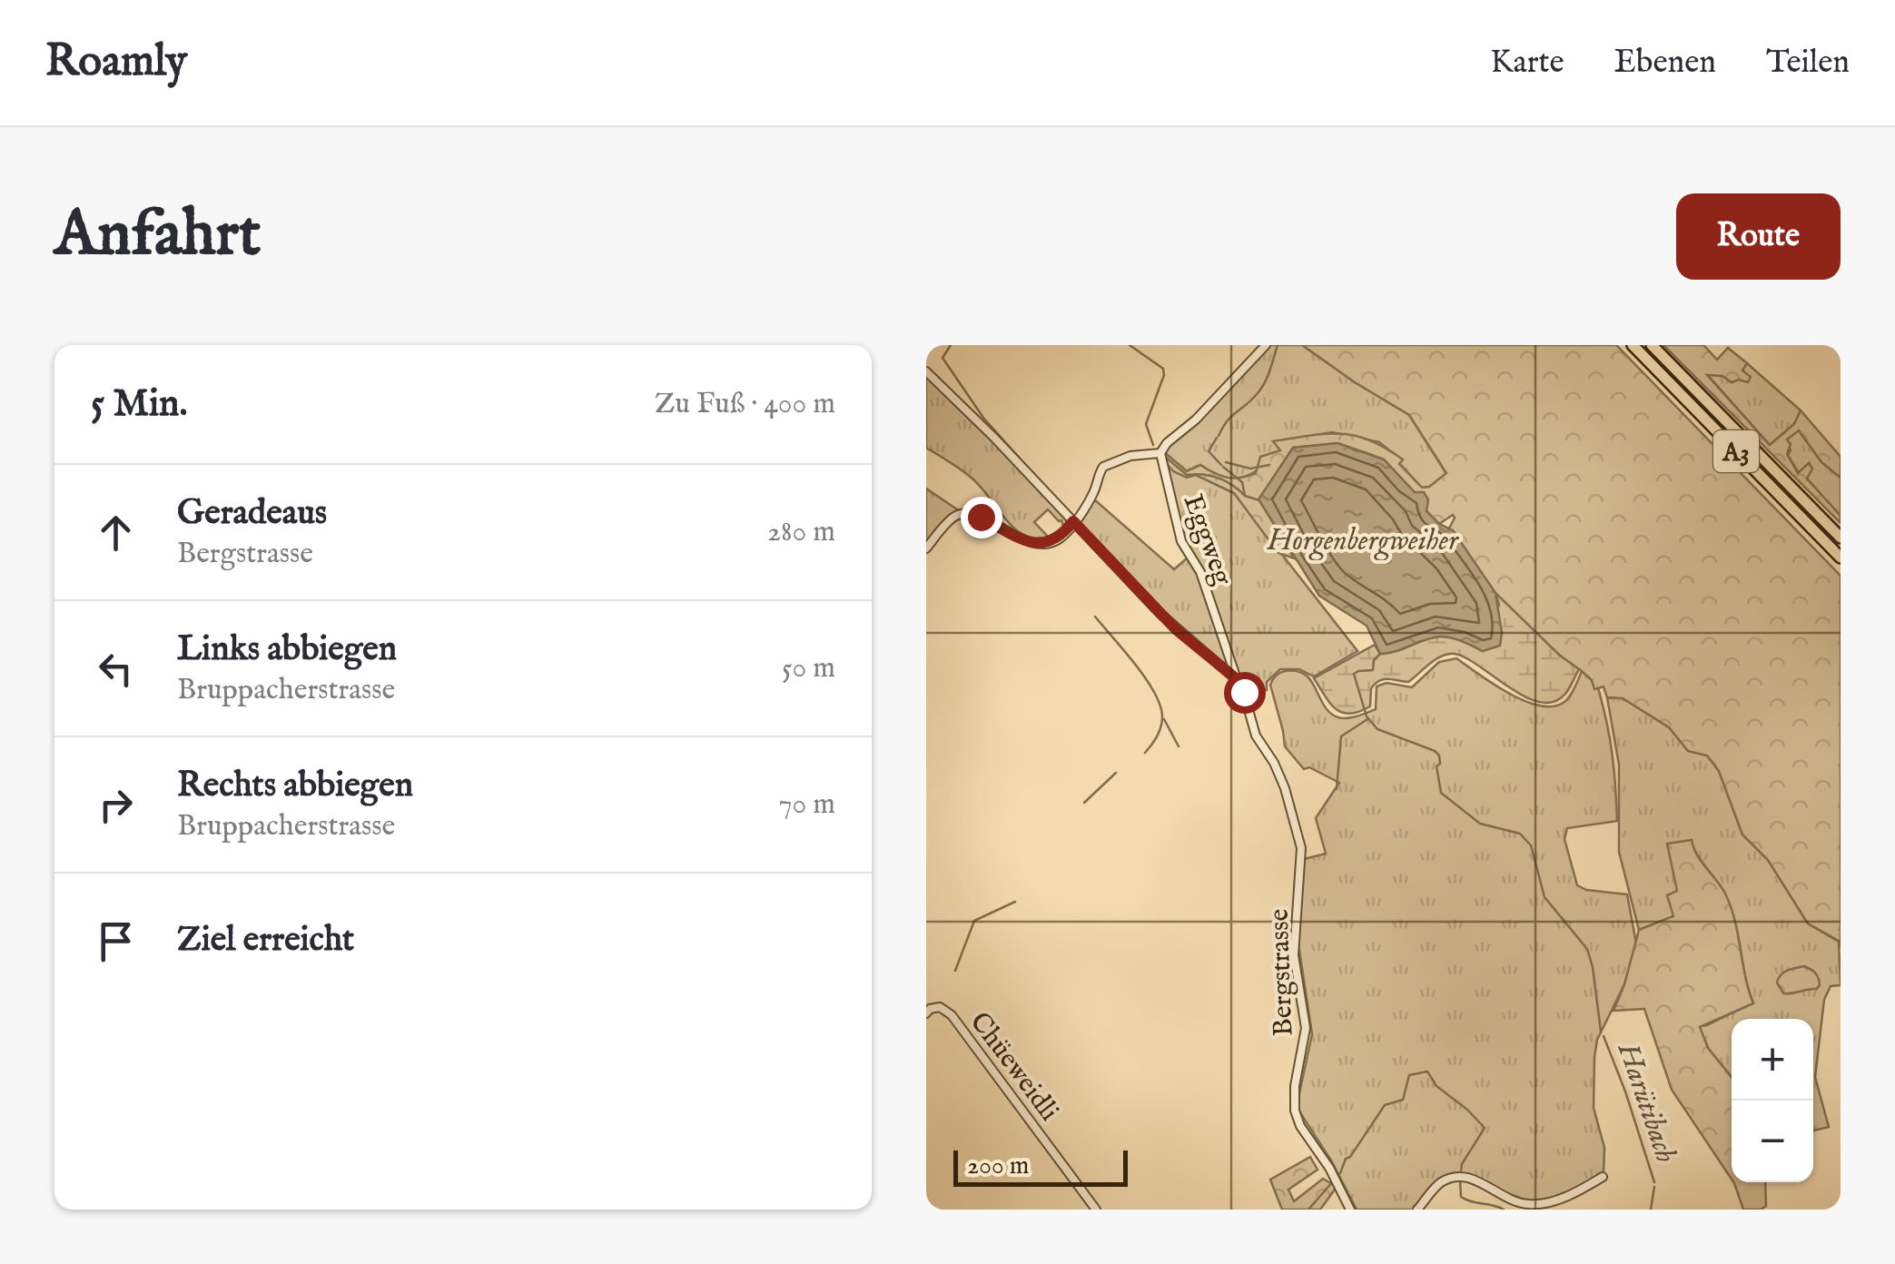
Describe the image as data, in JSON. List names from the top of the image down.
{
  "streets": {
    "highway": ["A3"],
    "street": ["Eggweg", "Bergstrasse", "Chüeweidli"]
  },
  "crossings": [
    ["Eggweg", "Bergstrasse"]
  ],
  "water": ["Horgenbergweiher", "Harütibach"],
  "scale_bar": "200 m",
  "page": {
    "header": "Roamly",
    "nav": ["Karte", "Ebenen", "Teilen"],
    "buttons": "Route",
    "title": "Anfahrt",
    "heading": ["5 Min.", "Zu Fuß · 400 m"],
    "list": [
      ["Geradeaus", "Bergstrasse", "280 m"],
      ["Links abbiegen", "Bruppacherstrasse", "50 m"],
      ["Rechts abbiegen", "Bruppacherstrasse", "70 m"],
      "Ziel erreicht"
    ],
    "map_buttons": ["+", "−"],
    "scale": "200 m"
  }
}
